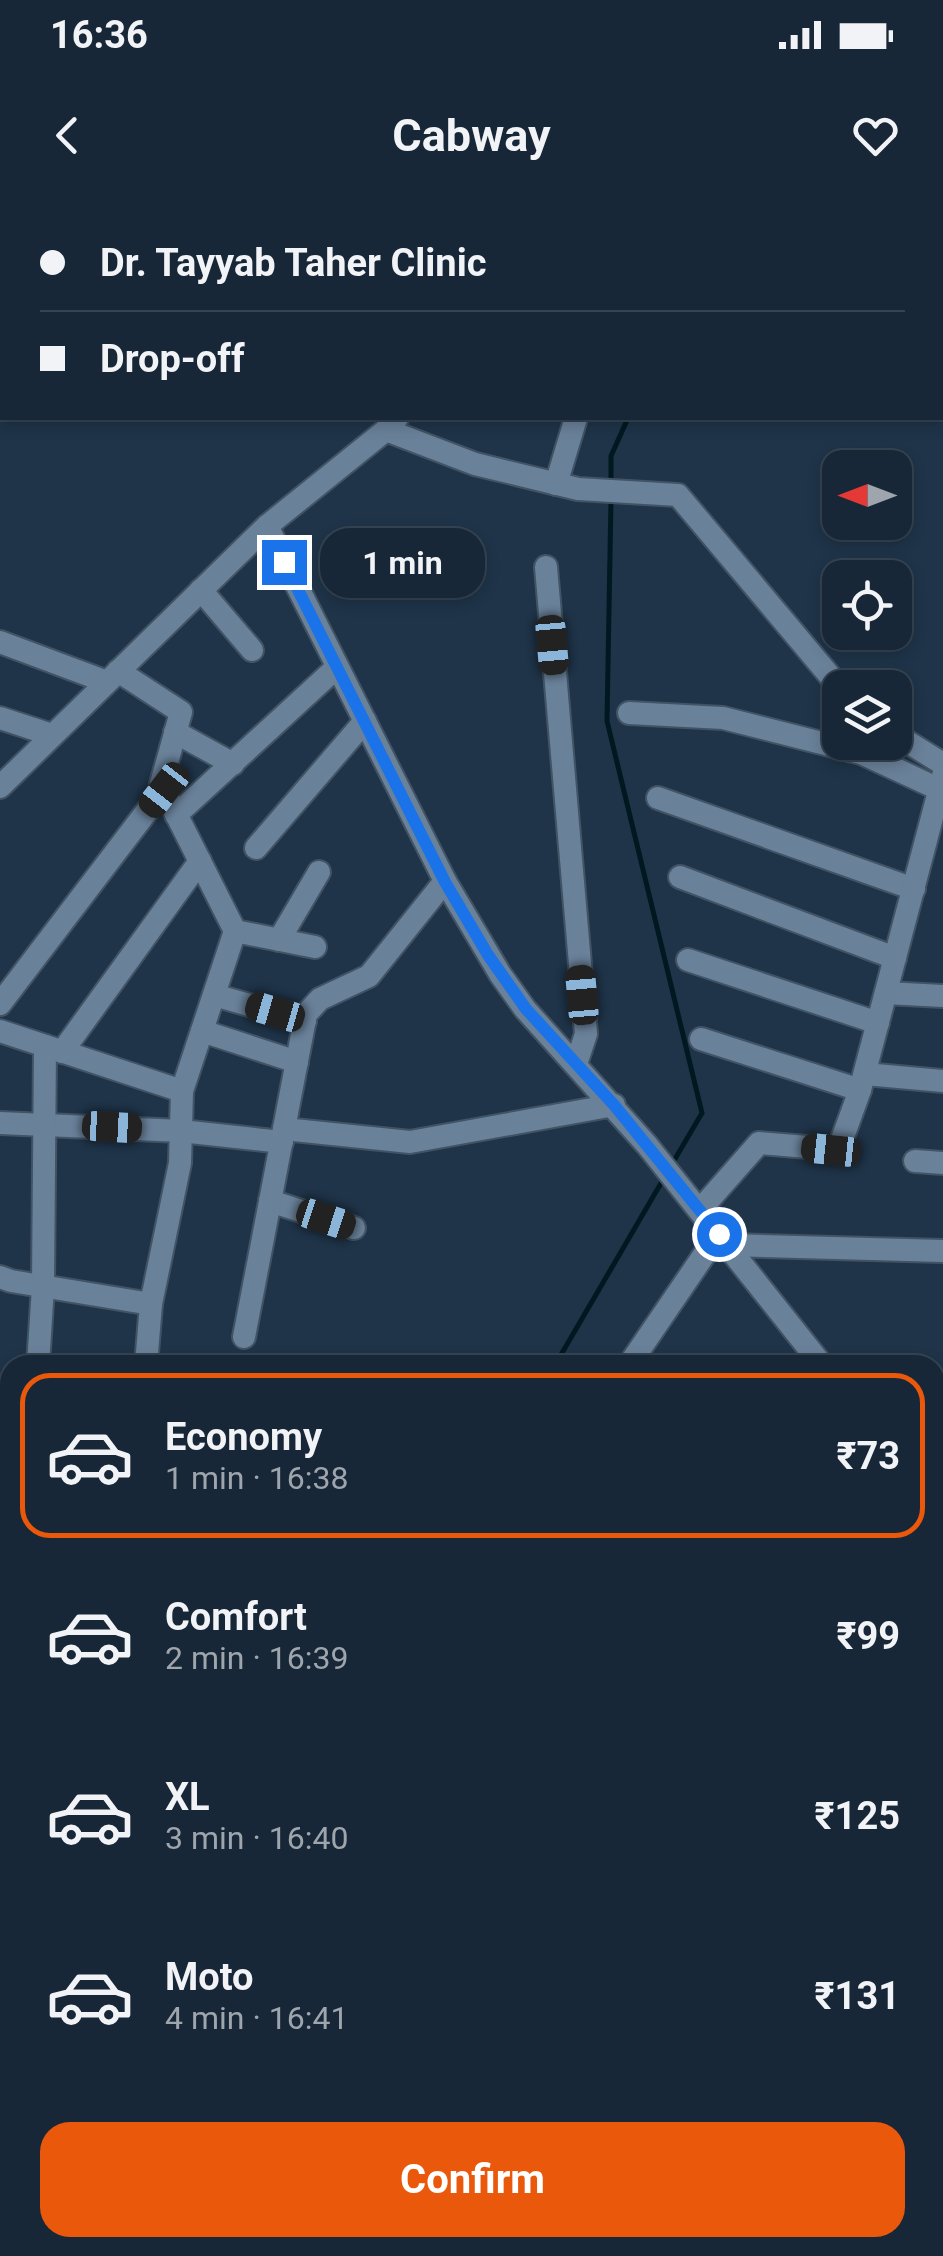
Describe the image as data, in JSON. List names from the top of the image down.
{
  "north": "left",
  "page": {
    "status": "16:36",
    "header": "Cabway",
    "banner": ["Dr. Tayyab Taher Clinic", "Drop-off"],
    "bubble": "1 min",
    "list": [
      {
        "name": "Economy",
        "note": "1 min · 16:38",
        "value": "₹73"
      },
      {
        "name": "Comfort",
        "note": "2 min · 16:39",
        "value": "₹99"
      },
      {
        "name": "XL",
        "note": "3 min · 16:40",
        "value": "₹125"
      },
      {
        "name": "Moto",
        "note": "4 min · 16:41",
        "value": "₹131"
      }
    ],
    "buttons": "Confirm"
  }
}
